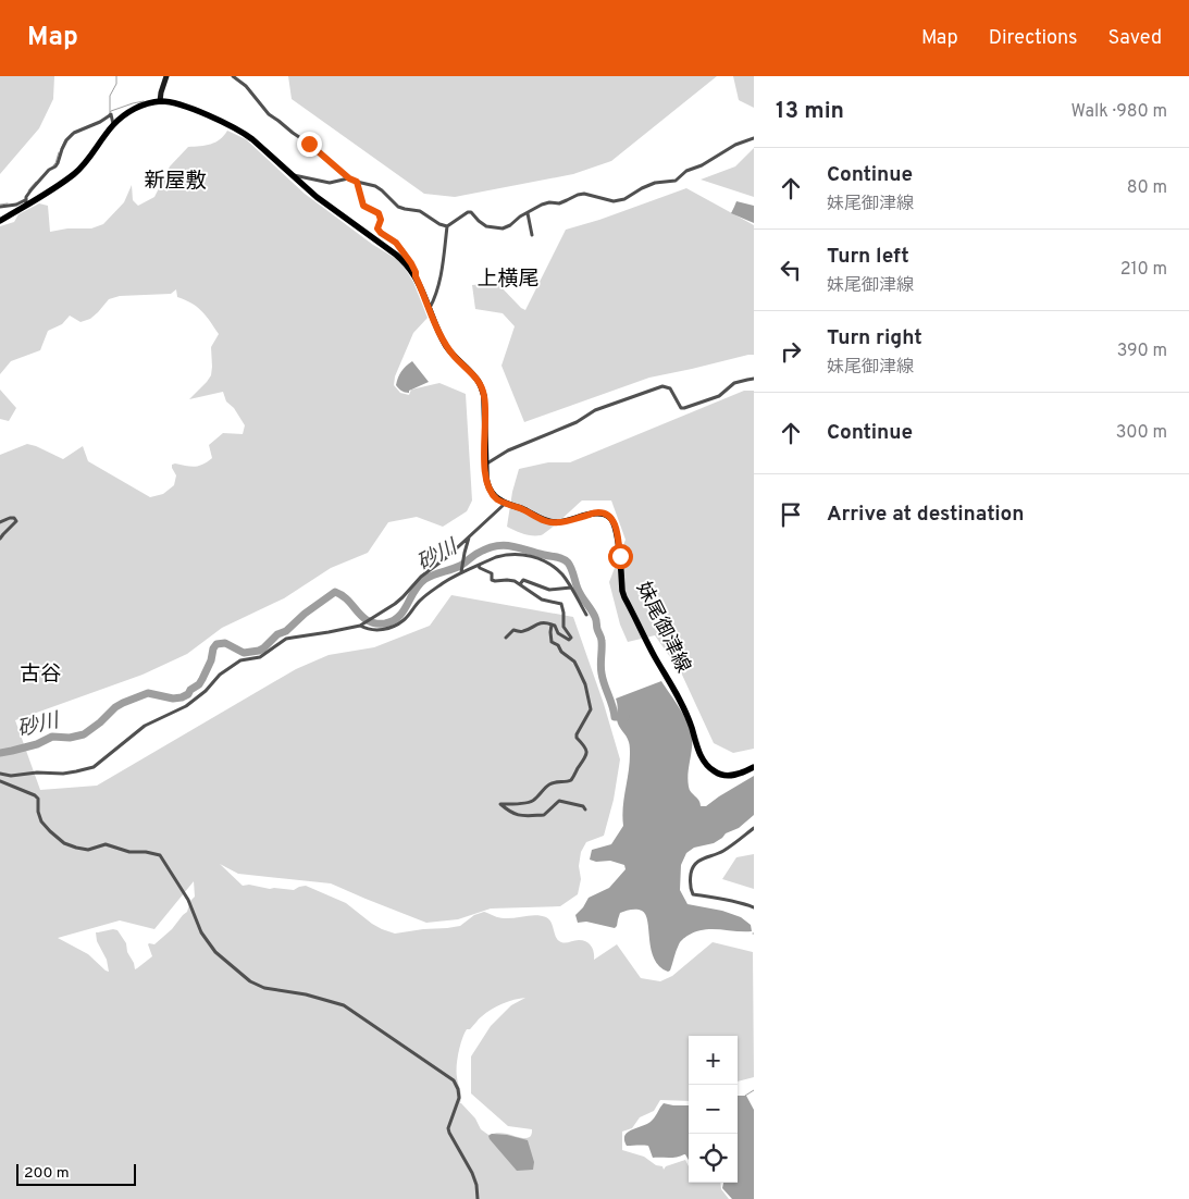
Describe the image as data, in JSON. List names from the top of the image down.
{
  "streets": {
    "main road": ["妹尾御津線"]
  },
  "districts": ["新屋敷", "上横尾", "古谷"],
  "water": ["砂川"],
  "scale_bar": "200 m",
  "page": {
    "header": "Map",
    "nav": ["Map", "Directions", "Saved"],
    "heading": ["13 min", "Walk · 980 m"],
    "list": [
      ["Continue", "妹尾御津線", "80 m"],
      ["Turn left", "妹尾御津線", "210 m"],
      ["Turn right", "妹尾御津線", "390 m"],
      ["Continue", "300 m"],
      "Arrive at destination"
    ],
    "map_buttons": ["+", "−"],
    "scale": "200 m"
  }
}
